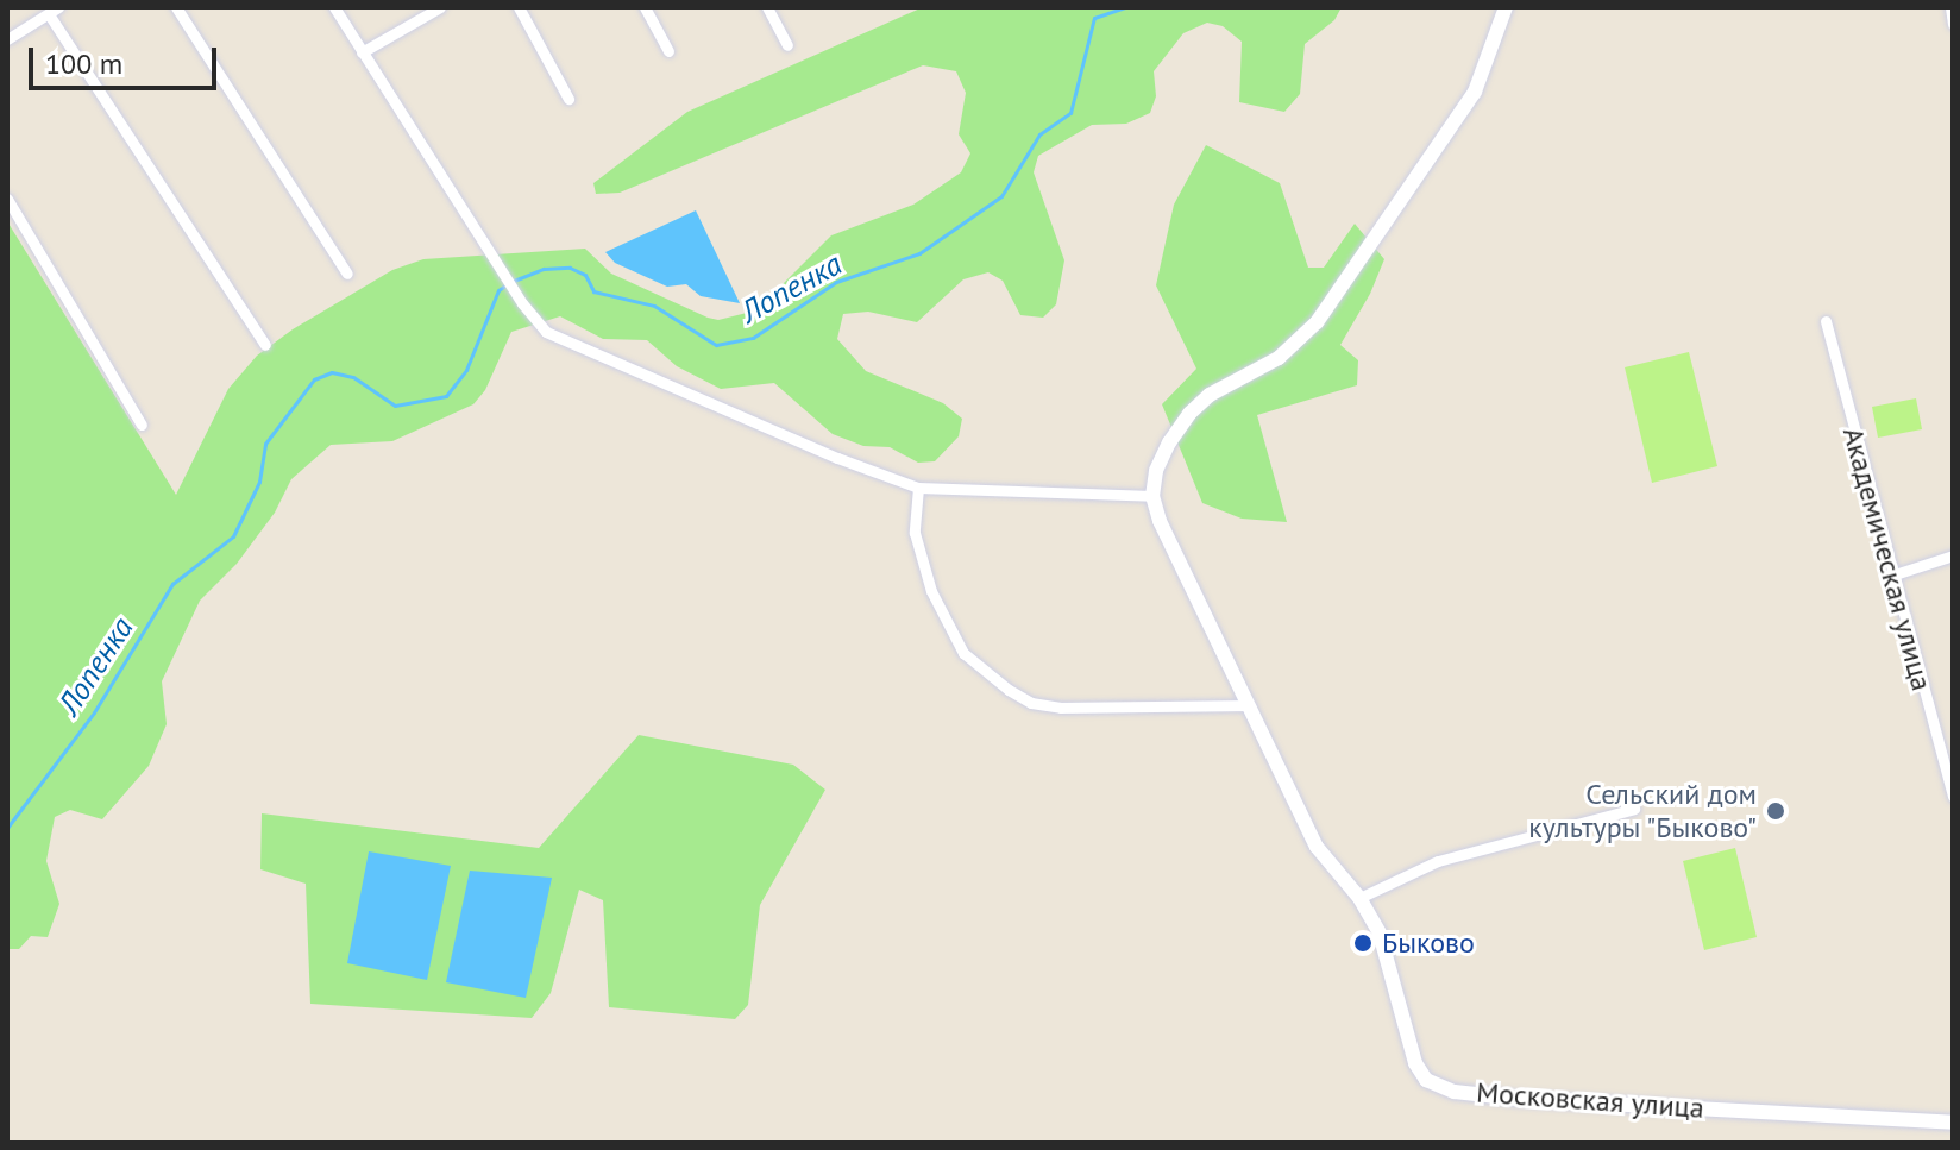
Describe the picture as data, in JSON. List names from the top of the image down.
{
  "streets": {
    "street": ["Академическая улица", "Московская улица"]
  },
  "water": ["Лопенка"],
  "places": ["Сельский дом культуры \"Быково\"", "Быково"],
  "scale_bar": "100 m"
}
